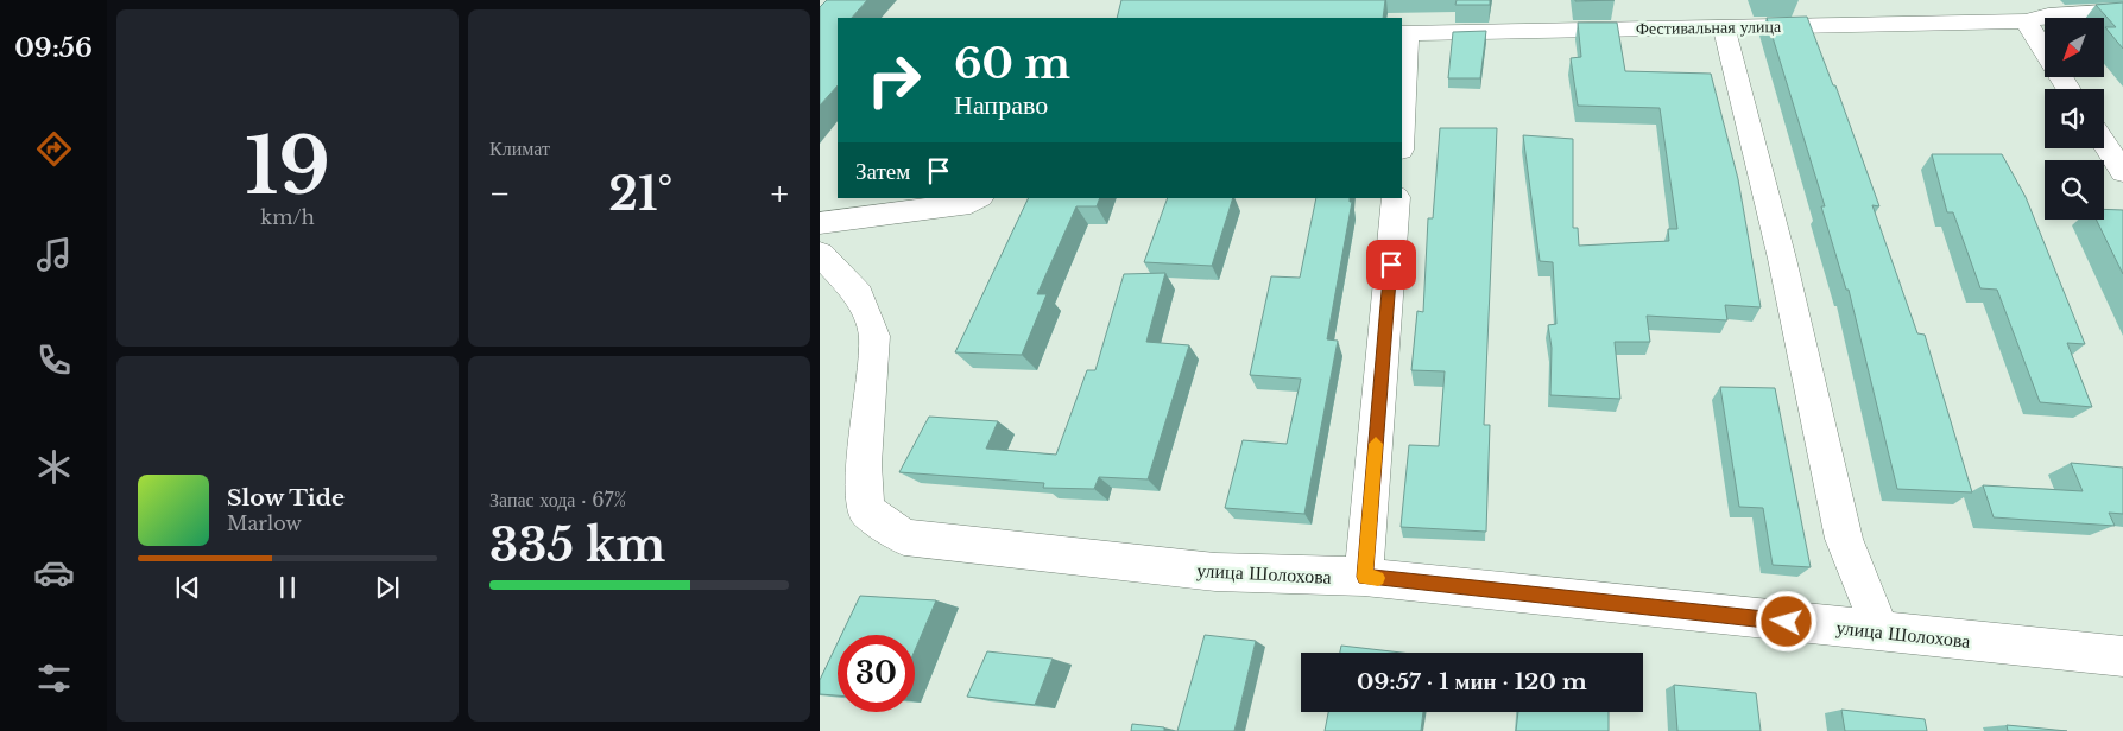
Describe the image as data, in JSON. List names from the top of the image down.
{
  "streets": {
    "street": ["Фестивальная улица", "улица Шолохова"]
  },
  "north": "bottom left",
  "page": {
    "tabs": "09:56",
    "tile": [
      ["19", "km/h"],
      "Климат",
      ["Запас хода · 67%", "335 km"]
    ],
    "turn": ["60 m", "Направо"],
    "then": "Затем",
    "heat": ["−", "21°", "+"],
    "song": ["Slow Tide", "Marlow"],
    "limit": "30",
    "trip": "09:57 · 1 мин · 120 m"
  }
}
